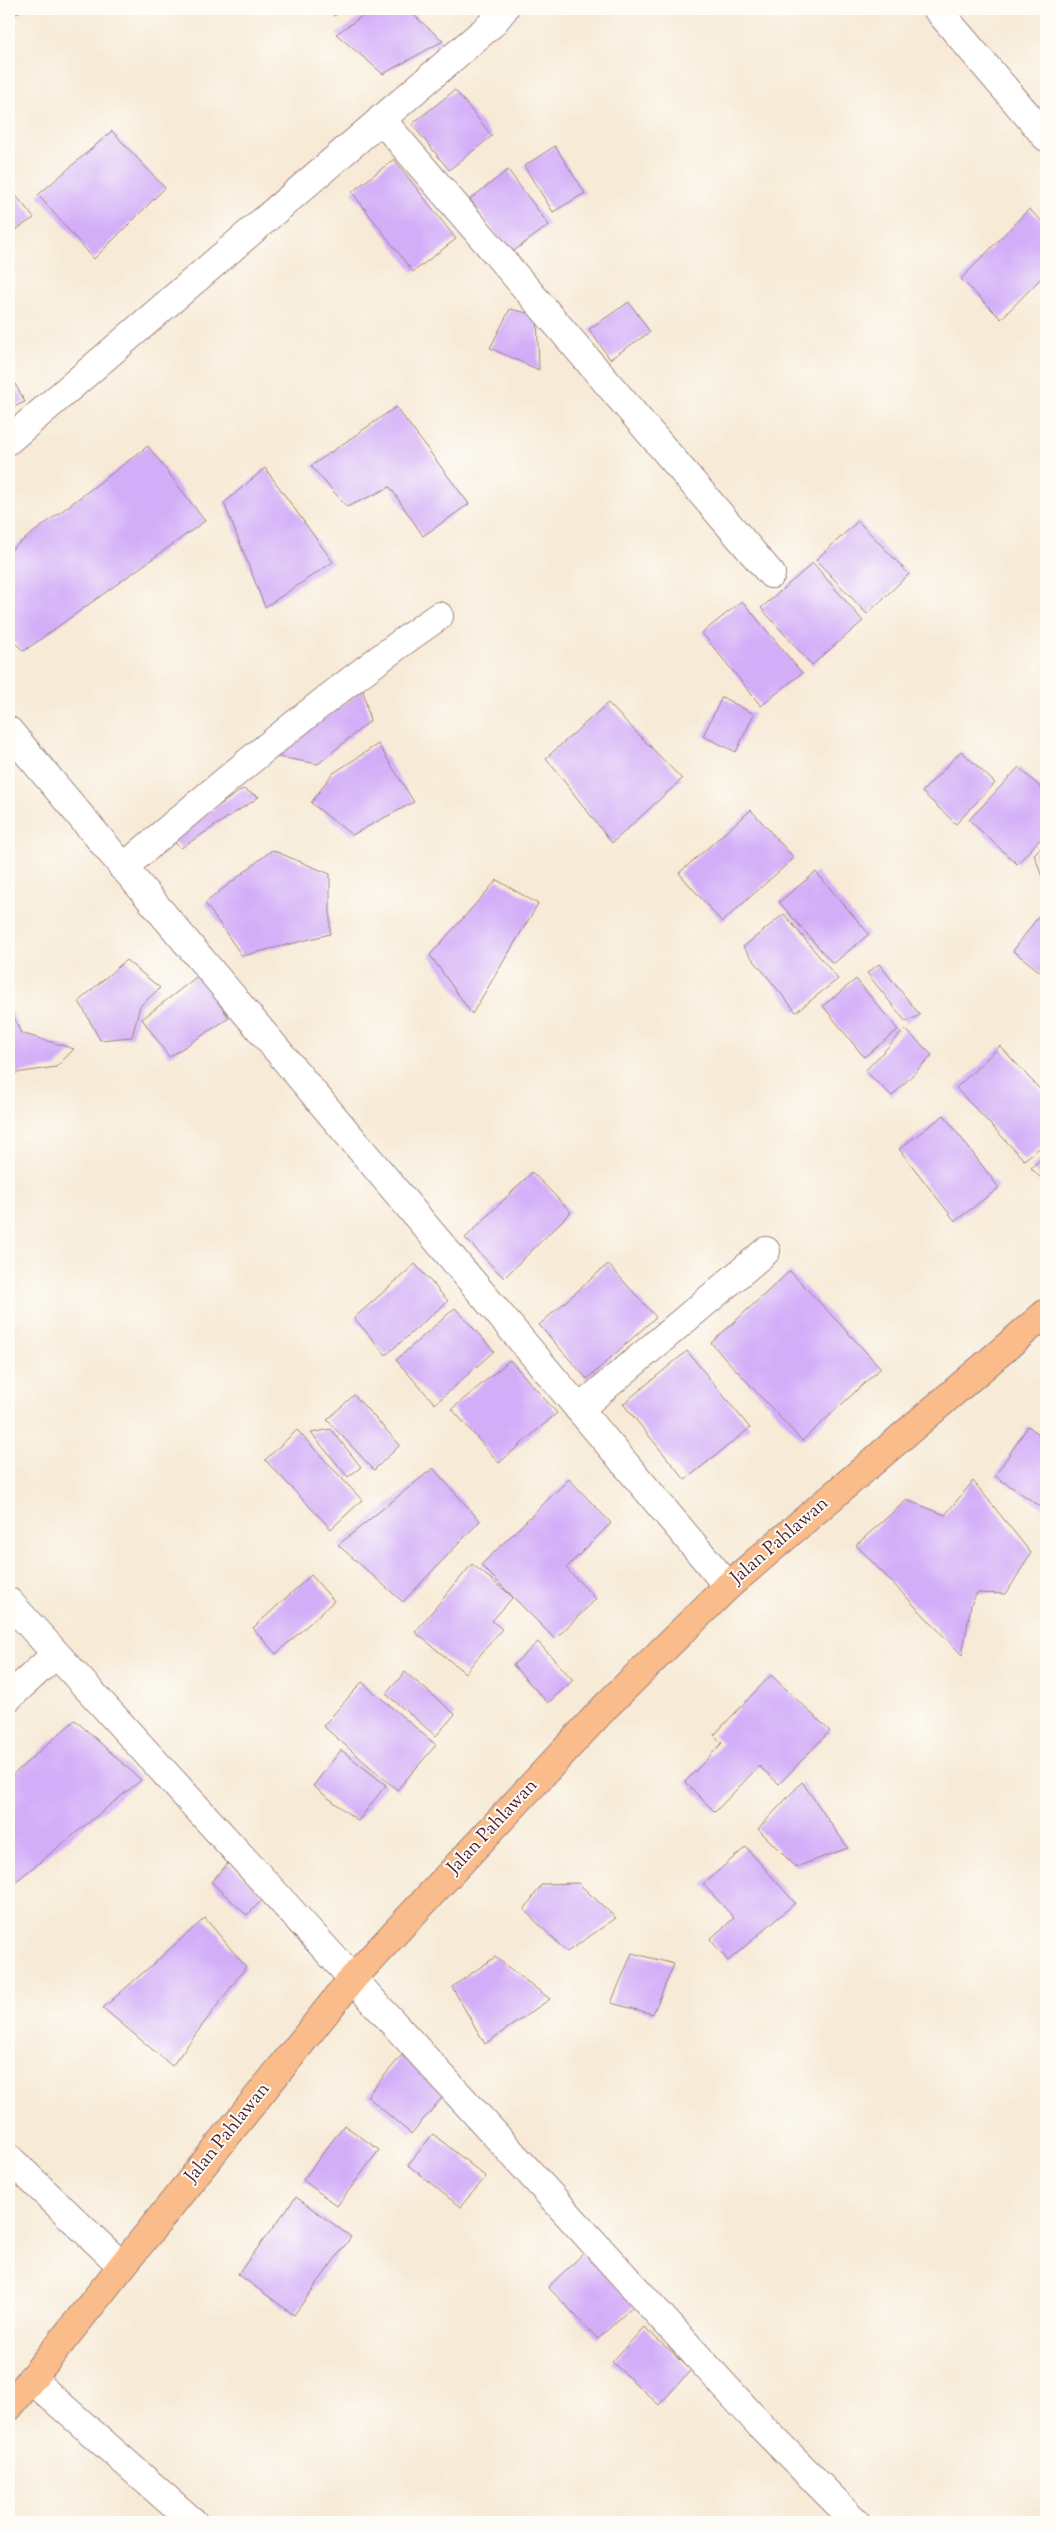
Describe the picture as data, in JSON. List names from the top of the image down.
{
  "streets": {
    "main road": ["Jalan Pahlawan"]
  }
}
